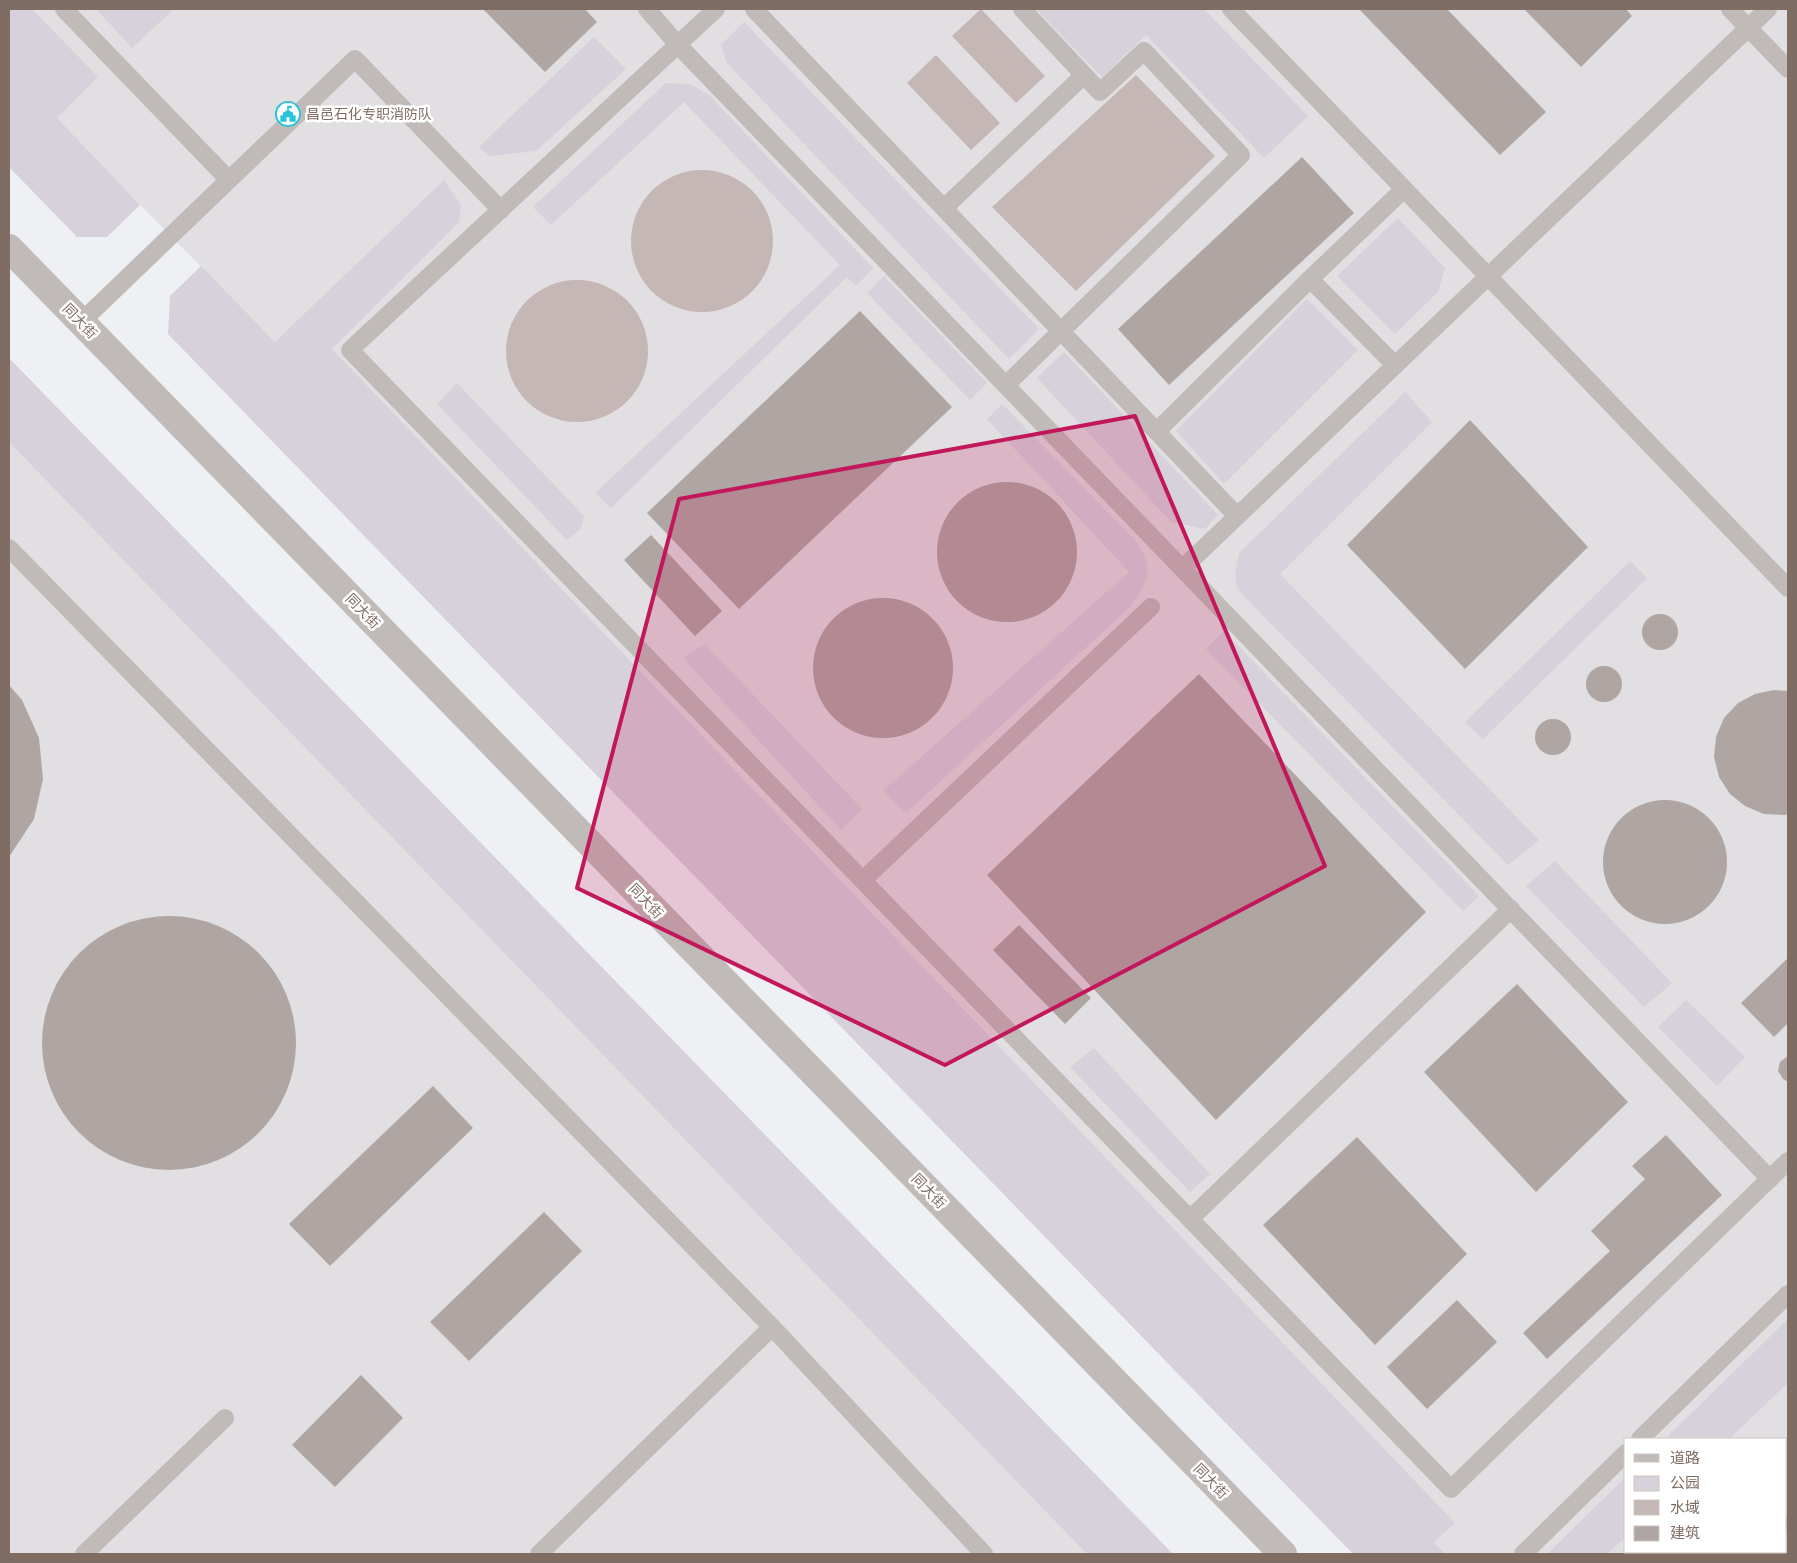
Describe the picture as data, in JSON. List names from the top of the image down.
{
  "streets": {
    "street": ["同大街"]
  },
  "places": {
    "public building": ["昌邑石化专职消防队"]
  },
  "legend": [
    "道路",
    "公园",
    "水域",
    "建筑"
  ]
}
